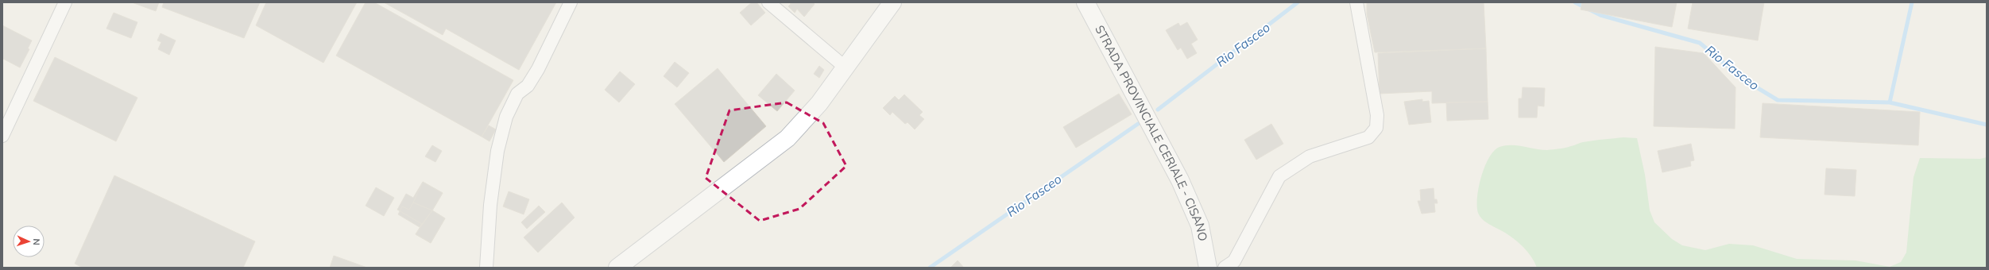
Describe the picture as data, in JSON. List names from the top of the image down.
{
  "streets": {
    "street": ["STRADA PROVINCIALE CERIALE - CISANO"]
  },
  "water": ["Rio Fasceo"],
  "north": "right"
}
